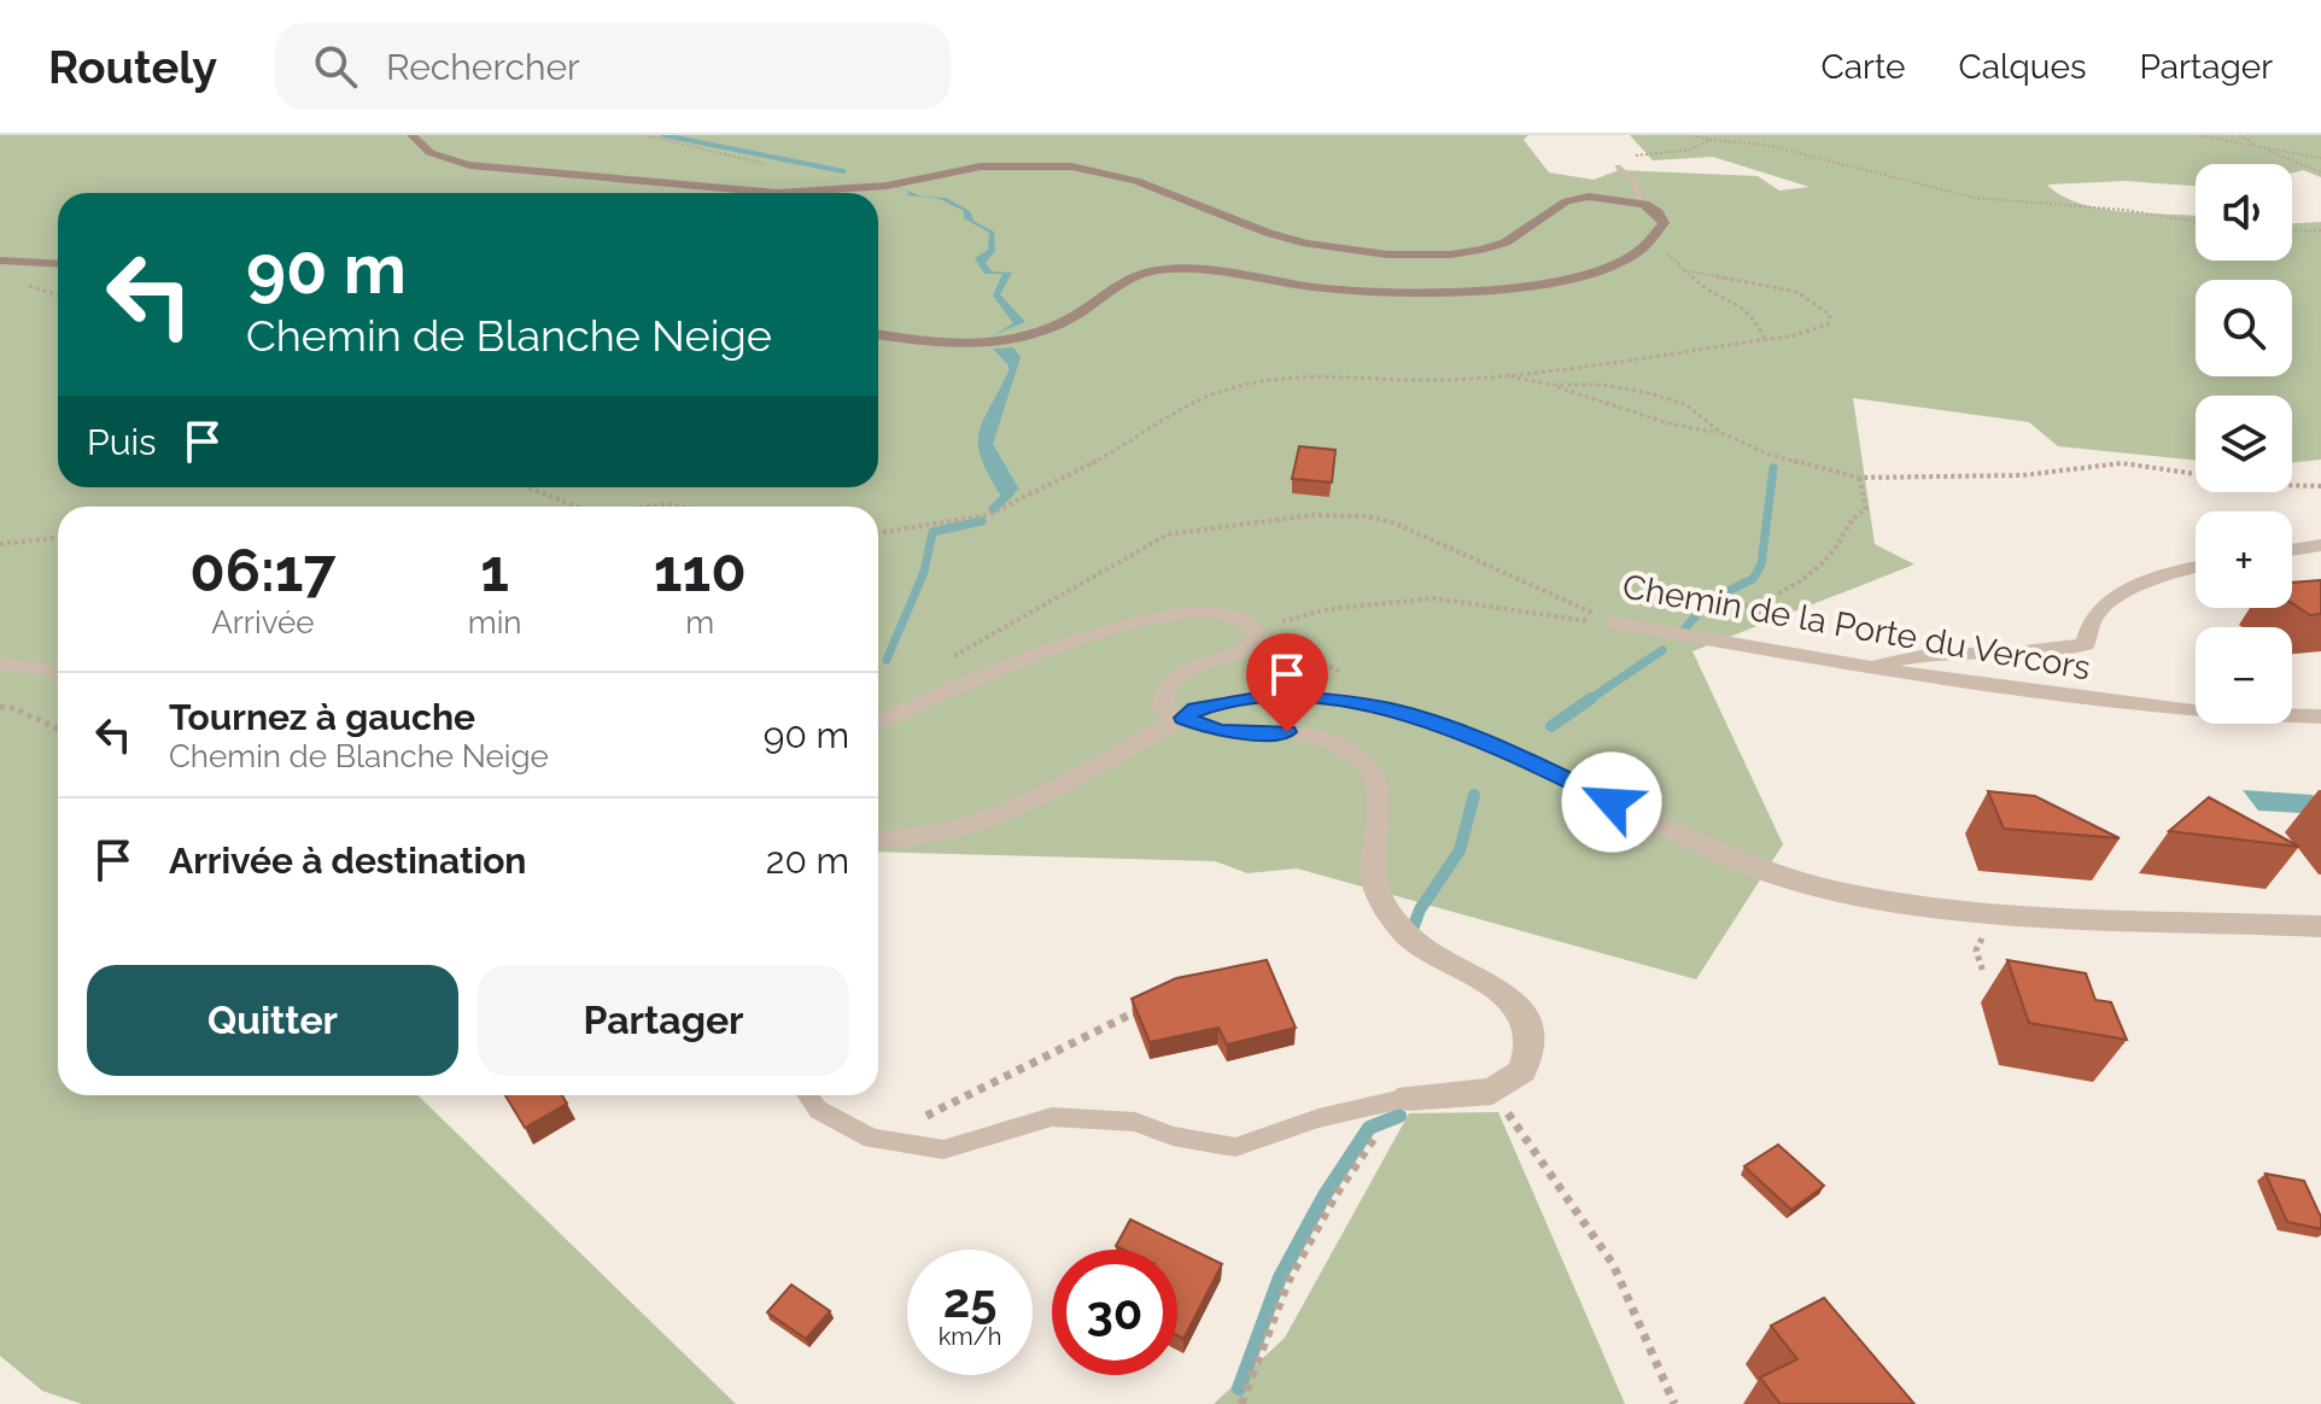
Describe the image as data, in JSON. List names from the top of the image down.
{
  "streets": {
    "street": ["Chemin de la Porte du Vercors"]
  },
  "page": {
    "header": "Routely",
    "search": "Rechercher",
    "nav": ["Carte", "Calques", "Partager"],
    "map_buttons": ["+", "−"],
    "turn": ["90 m", "Chemin de Blanche Neige"],
    "then": "Puis",
    "eta": [
      "06:17",
      "Arrivée",
      "1",
      "min",
      "110",
      "m"
    ],
    "list": [
      {
        "name": "Tournez à gauche",
        "note": "Chemin de Blanche Neige",
        "value": "90 m"
      },
      {
        "name": "Arrivée à destination",
        "value": "20 m"
      }
    ],
    "buttons": ["Quitter", "Partager"],
    "speed": "25 km/h",
    "limit": "30"
  }
}
